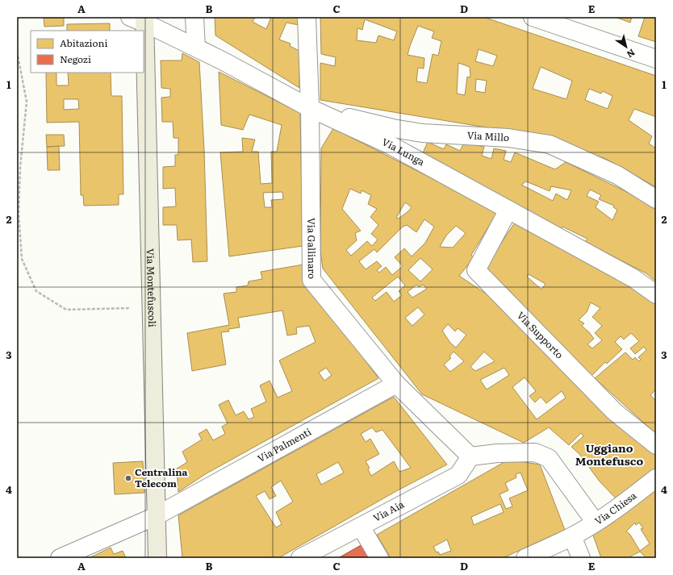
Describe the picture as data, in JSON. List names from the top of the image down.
{
  "streets": {
    "main road": ["Via Montefuscoli"],
    "street": [
      "Via Millo",
      "Via Lunga",
      "Via Gallinaro",
      "Via Supporto",
      "Via Palmenti",
      "Via Chiesa",
      "Via Aia"
    ]
  },
  "crossings": [
    ["Via Millo", "Via Lunga"],
    ["Via Millo", "Via Gallinaro"],
    ["Via Lunga", "Via Gallinaro"],
    ["Via Lunga", "Via Montefuscoli"],
    ["Via Lunga", "Via Supporto"],
    ["Via Gallinaro", "Via Palmenti"],
    ["Via Gallinaro", "Via Aia"],
    ["Via Montefuscoli", "Via Palmenti"]
  ],
  "districts": ["Uggiano Montefusco"],
  "places": ["Centralina Telecom"],
  "legend": ["Abitazioni", "Negozi"],
  "north": "bottom right",
  "grid": {
    "columns": [
      "A",
      "B",
      "C",
      "D",
      "E"
    ],
    "rows": [
      "1",
      "2",
      "3",
      "4"
    ]
  }
}
